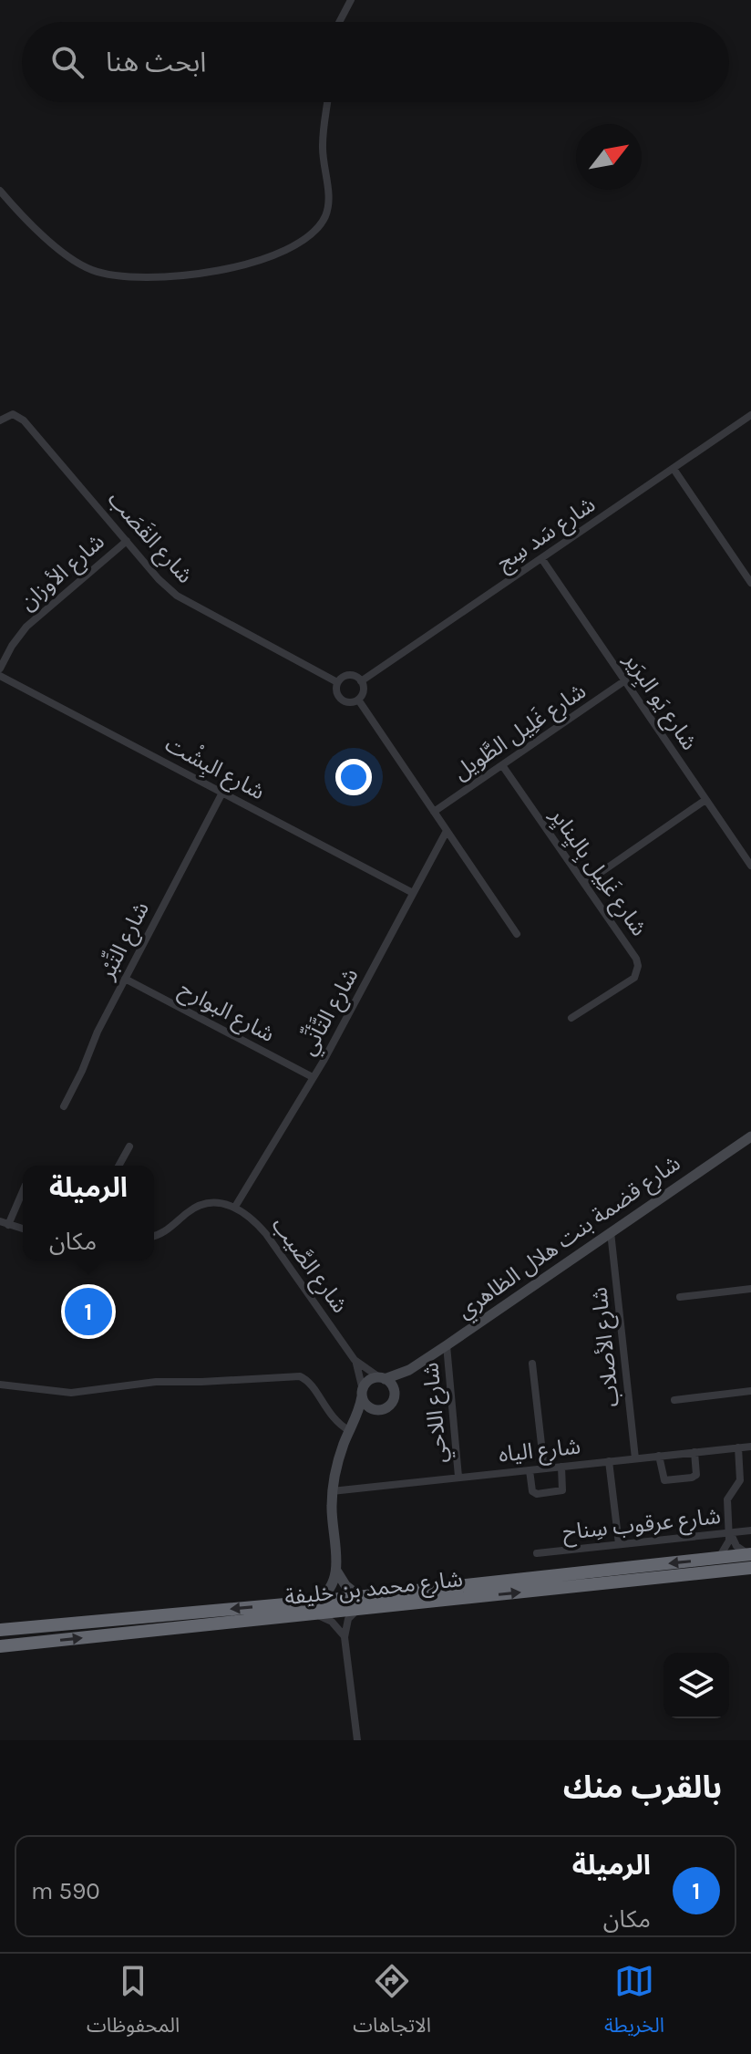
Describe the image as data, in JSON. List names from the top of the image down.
{
  "streets": {
    "highway": ["شارع محمد بن خليفة"],
    "street": [
      "شارع سَد سِج",
      "شارع القَصَب",
      "شارع الأوزان",
      "شارع يَو البِرَير",
      "شارع غَلِيل الطَّويل",
      "شارع البِشْت",
      "شارع غَلِيل بِاليِنايِر",
      "شارع التِّبْر",
      "شارع البوارح",
      "شارع التَّأنِّي",
      "شارع قضمة بنت هلال الظاهري",
      "شارع الصَّيب",
      "شارع الأصلاب",
      "شارع اللاحي",
      "شارع الياه",
      "شارع عرقوب سِناح"
    ]
  },
  "crossings": [
    ["شارع سَد سِج", "شارع القَصَب"],
    ["شارع سَد سِج", "شارع يَو البِرَير"],
    ["شارع القَصَب", "شارع الأوزان"],
    ["شارع يَو البِرَير", "شارع غَلِيل الطَّويل"],
    ["شارع غَلِيل الطَّويل", "شارع غَلِيل بِاليِنايِر"],
    ["شارع البِشْت", "شارع التِّبْر"],
    ["شارع البِشْت", "شارع التَّأنِّي"],
    ["شارع التِّبْر", "شارع البوارح"],
    ["شارع البوارح", "شارع التَّأنِّي"],
    ["شارع التَّأنِّي", "شارع الصَّيب"],
    ["شارع قضمة بنت هلال الظاهري", "شارع الصَّيب"],
    ["شارع قضمة بنت هلال الظاهري", "شارع الأصلاب"],
    ["شارع قضمة بنت هلال الظاهري", "شارع اللاحي"],
    ["شارع الأصلاب", "شارع الياه"],
    ["شارع اللاحي", "شارع الياه"]
  ],
  "north": "top right",
  "page": {
    "search": "ابحث هنا",
    "popup": ["الرميلة", "مكان"],
    "pins": "1",
    "heading": "بالقرب منك",
    "list": [
      {
        "mark": "1",
        "name": "الرميلة",
        "note": "مكان",
        "value": "590 m"
      }
    ],
    "nav": ["الخريطة", "الاتجاهات", "المحفوظات"]
  }
}
